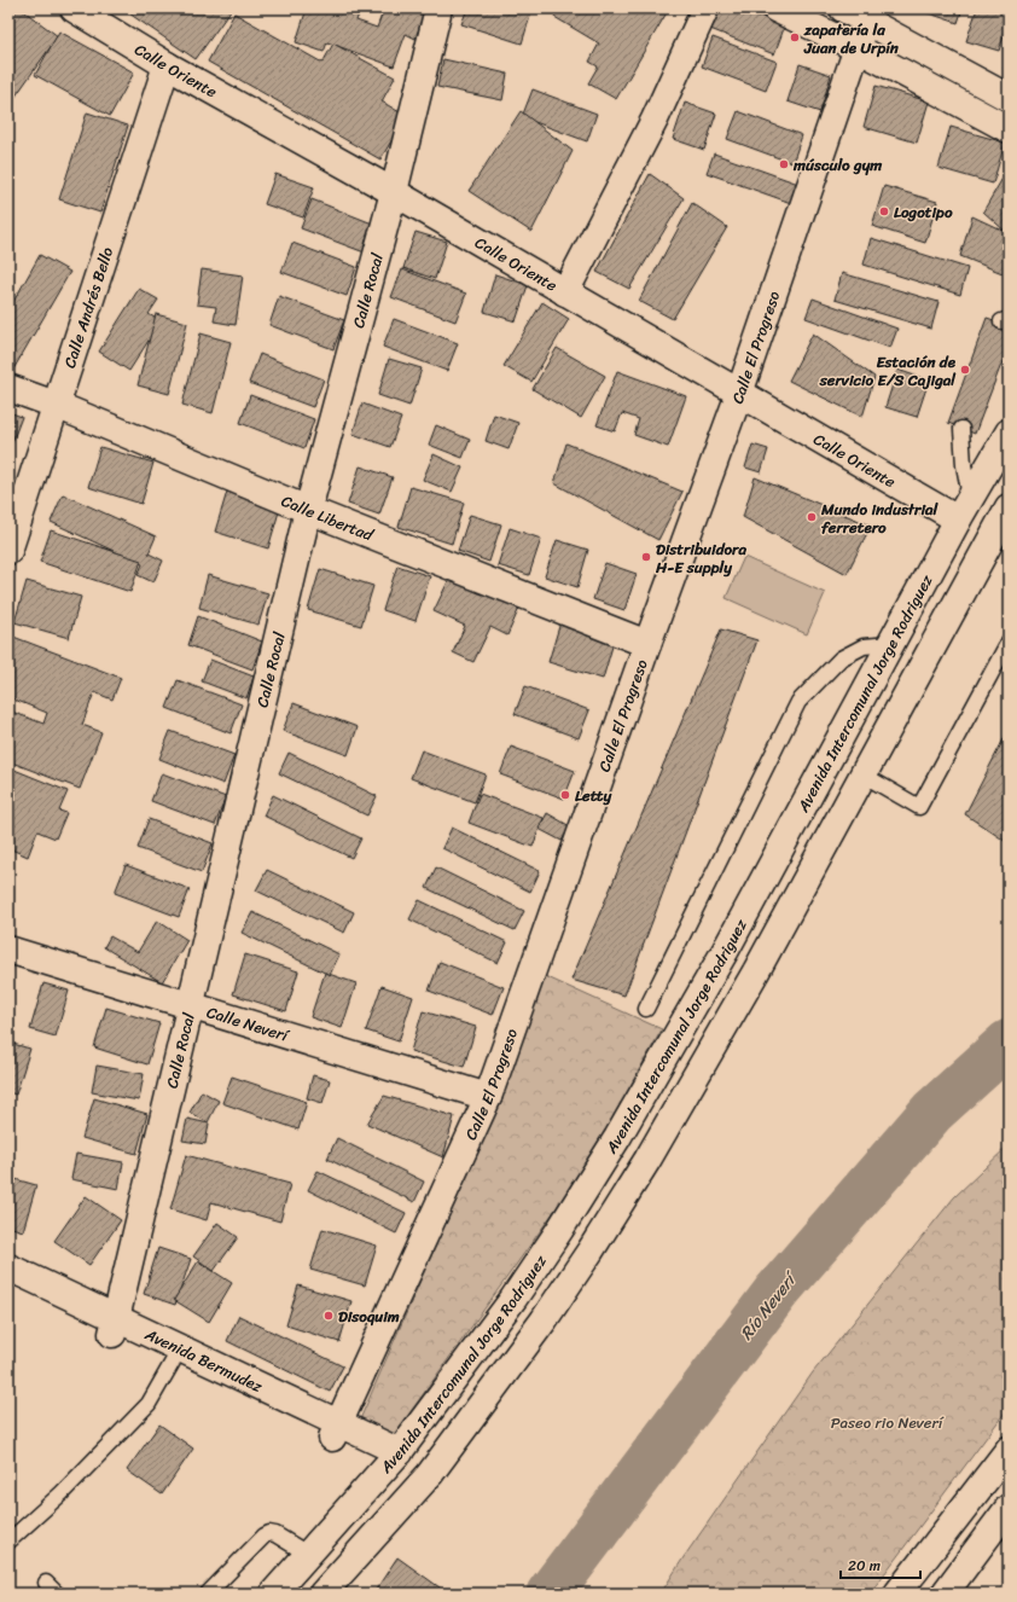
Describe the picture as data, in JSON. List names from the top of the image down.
{
  "streets": {
    "street": [
      "Calle Oriente",
      "Calle Rocal",
      "Calle Andrés Bello",
      "Calle El Progreso",
      "Calle Libertad",
      "Avenida Intercomunal Jorge Rodriguez",
      "Calle Neverí",
      "Avenida Bermudez"
    ]
  },
  "crossings": [
    ["Calle Oriente", "Calle Rocal"],
    ["Calle Oriente", "Calle Andrés Bello"],
    ["Calle Oriente", "Calle El Progreso"],
    ["Calle Oriente", "Avenida Intercomunal Jorge Rodriguez"],
    ["Calle Rocal", "Calle Libertad"],
    ["Calle Rocal", "Calle Neverí"],
    ["Calle Rocal", "Avenida Bermudez"],
    ["Calle Andrés Bello", "Calle Libertad"],
    ["Calle El Progreso", "Calle Libertad"],
    ["Calle El Progreso", "Calle Neverí"],
    ["Calle El Progreso", "Avenida Bermudez"],
    ["Avenida Intercomunal Jorge Rodriguez", "Avenida Bermudez"]
  ],
  "water": ["Río Neverí"],
  "parks": ["Paseo rio Neverí"],
  "places": [
    "zapatería la Juan de Urpín",
    "músculo gym",
    "Logotipo",
    "Estación de servicio E/S Cajigal",
    "Mundo industrial ferretero",
    "Distribuidora H-E supply",
    "Letty",
    "Disoquim"
  ],
  "scale_bar": "20 m"
}
